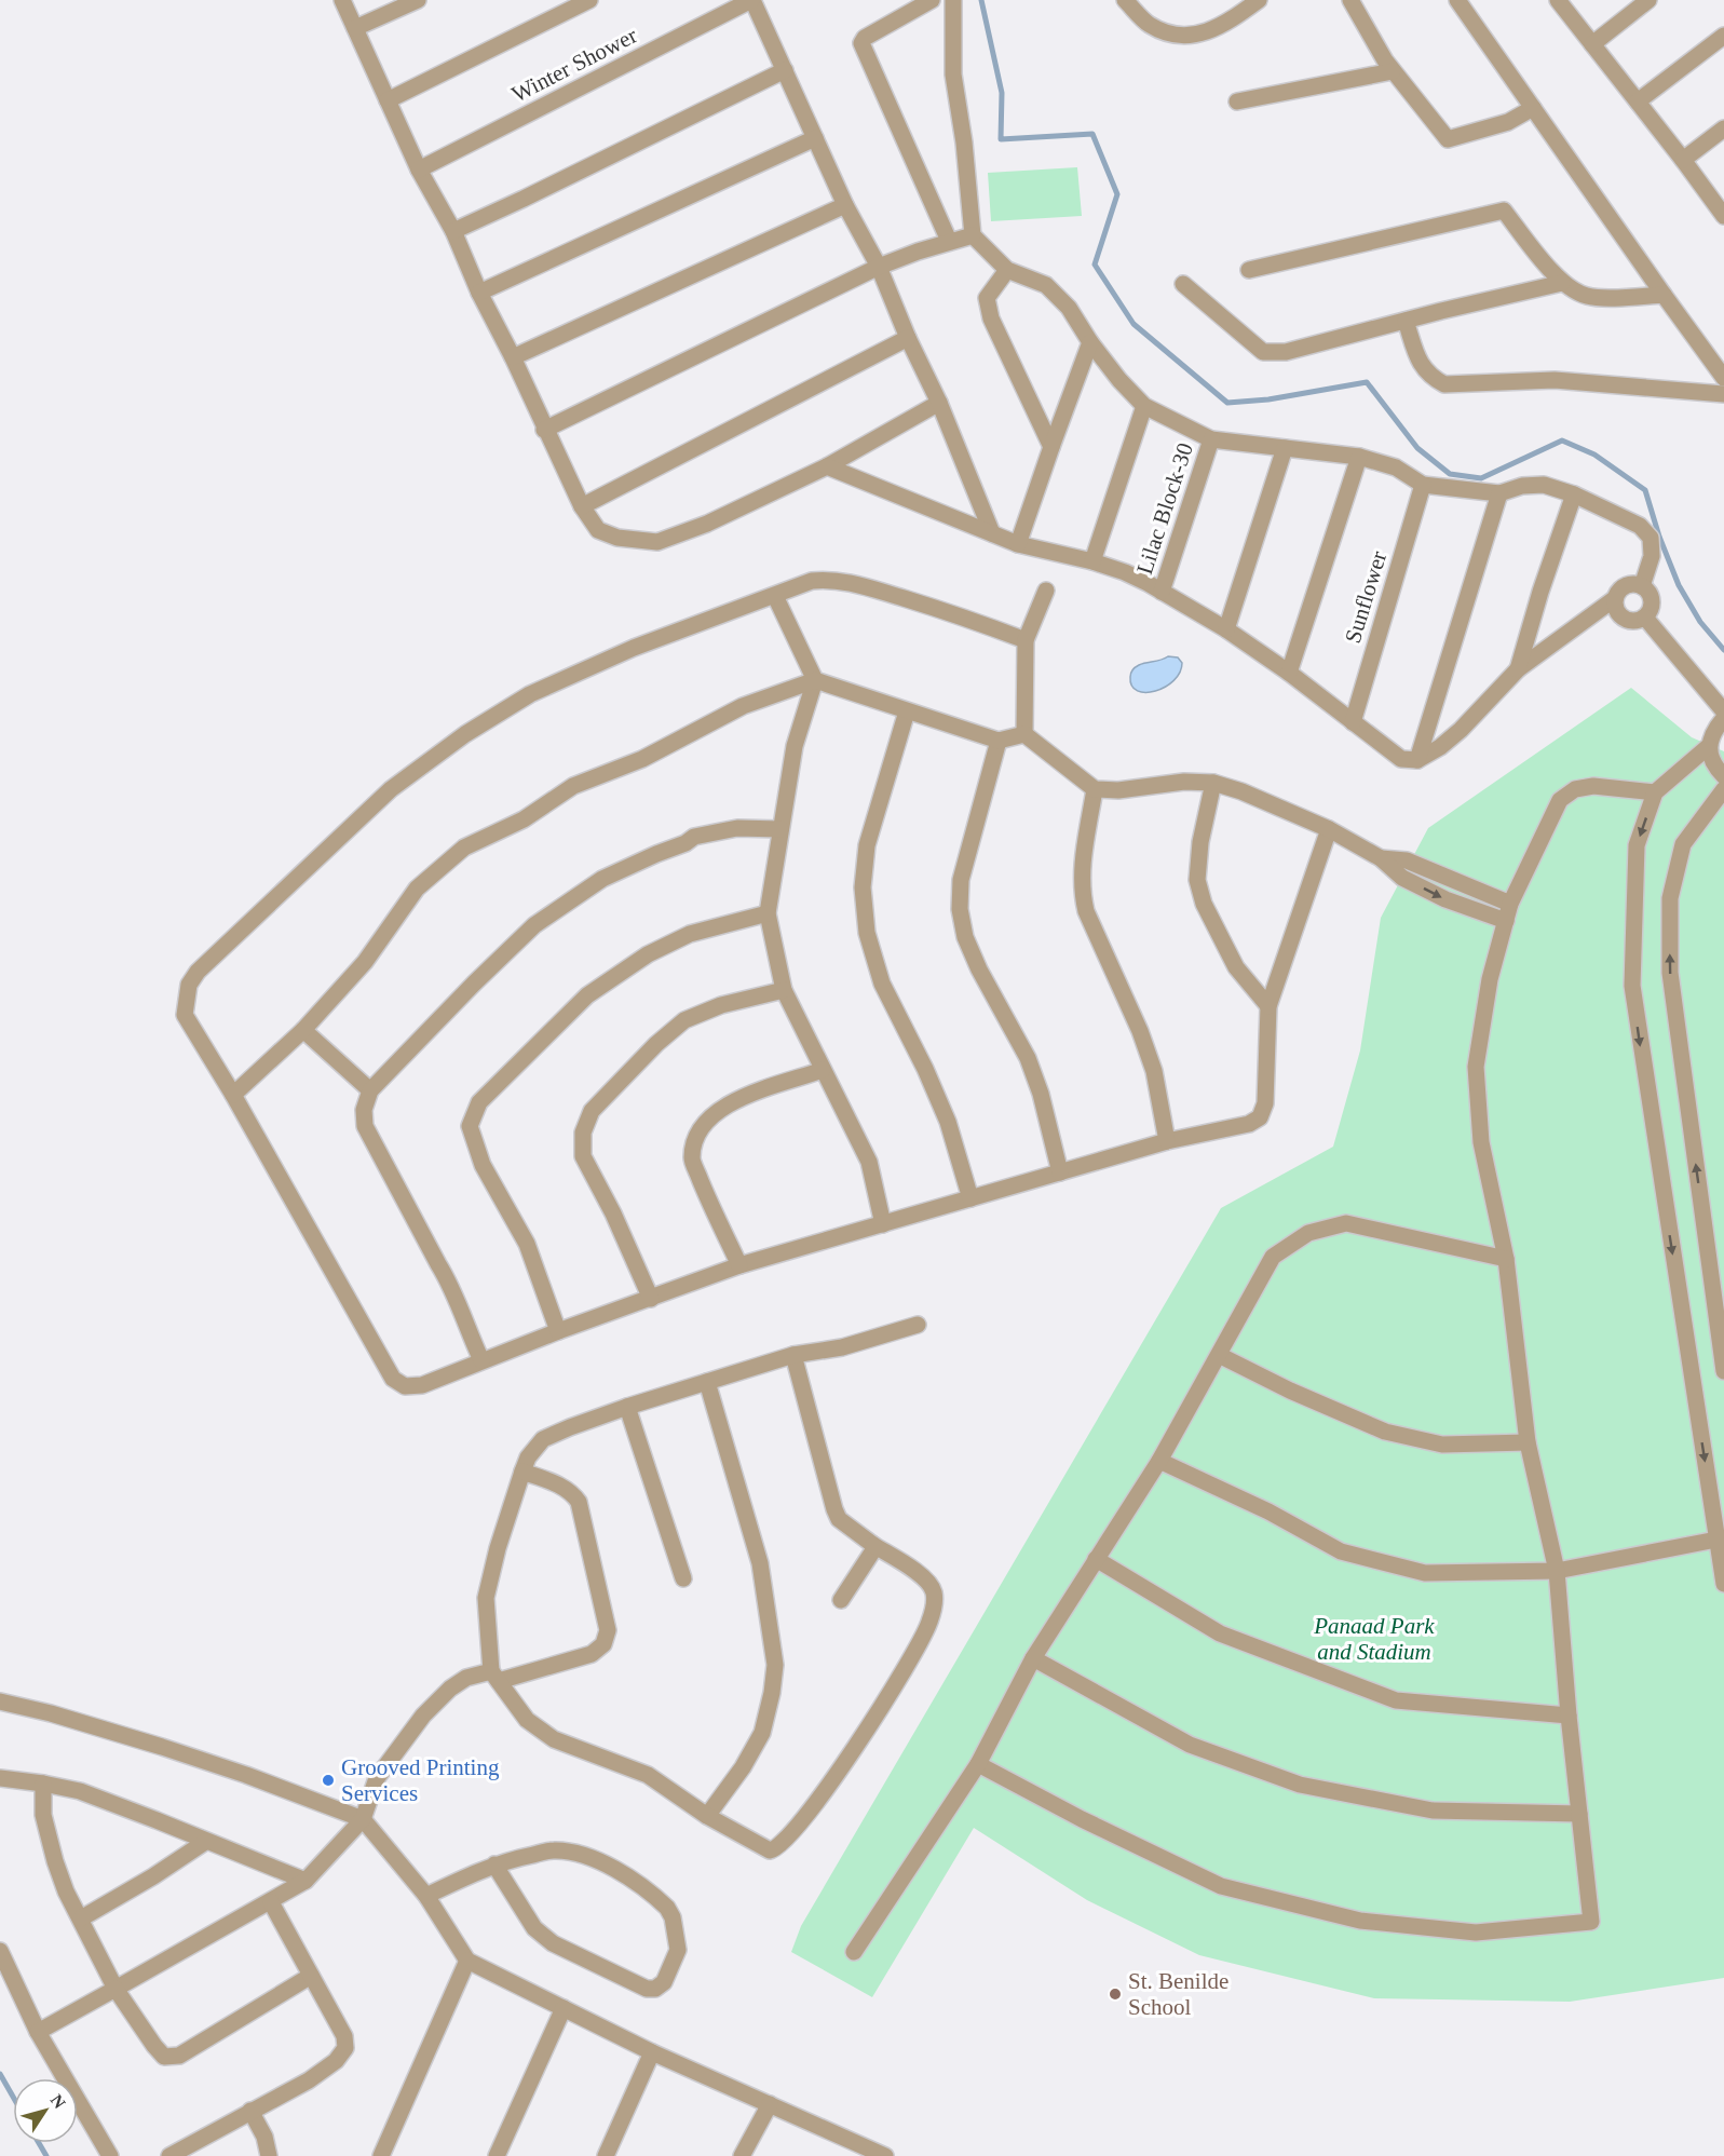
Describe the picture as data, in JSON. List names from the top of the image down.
{
  "streets": {
    "street": ["Winter Shower", "Lilac Block-30", "Sunflower"]
  },
  "parks": ["Panaad Park and Stadium"],
  "places": ["Grooved Printing Services", "St. Benilde School"],
  "north": "top right"
}
